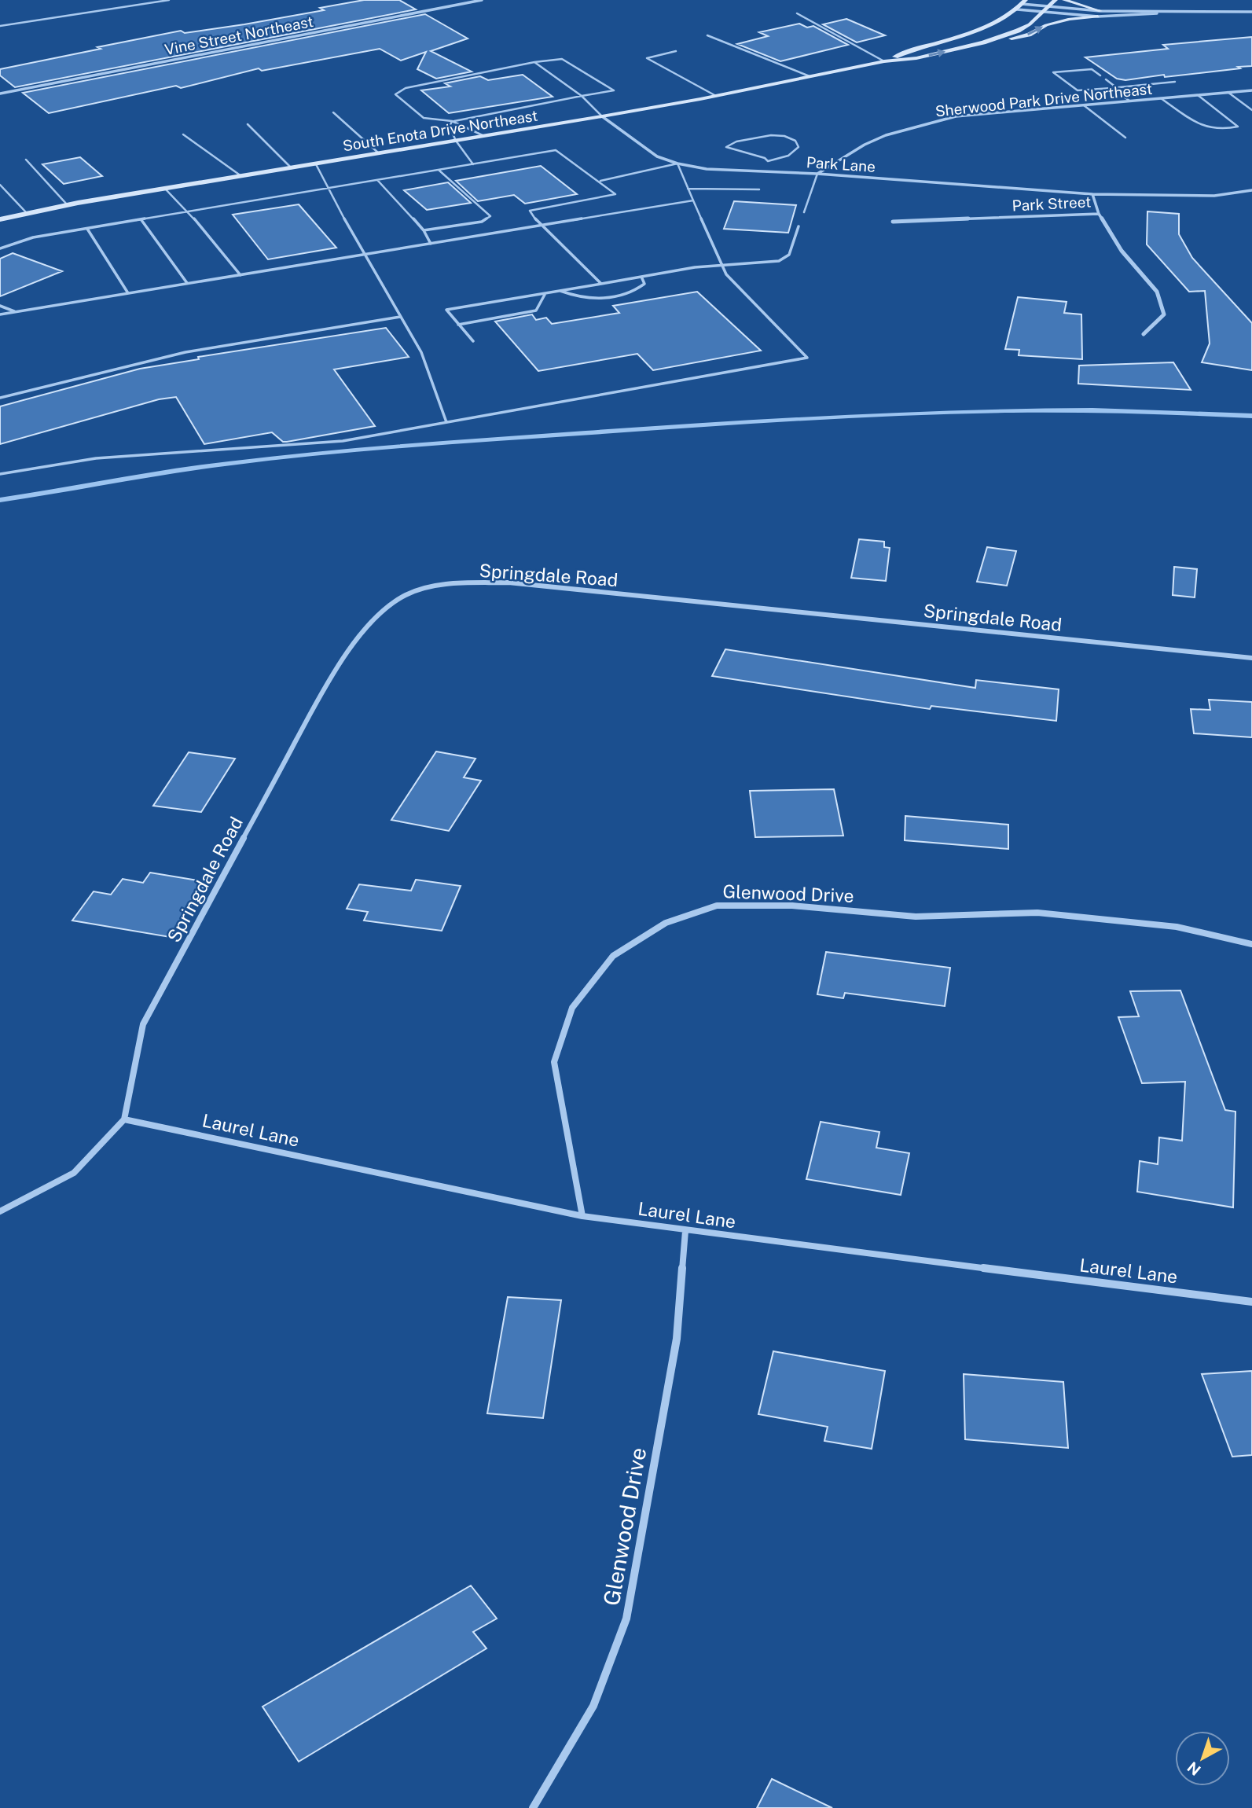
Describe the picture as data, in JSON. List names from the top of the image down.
{
  "streets": {
    "main road": ["South Enota Drive Northeast"],
    "street": [
      "Vine Street Northeast",
      "Sherwood Park Drive Northeast",
      "Park Lane",
      "Park Street",
      "Springdale Road",
      "Glenwood Drive",
      "Laurel Lane"
    ]
  },
  "crossings": [
    ["Sherwood Park Drive Northeast", "Park Lane"],
    ["South Enota Drive Northeast", "Park Lane"],
    ["Park Lane", "Park Street"],
    ["Springdale Road", "Laurel Lane"],
    ["Glenwood Drive", "Laurel Lane"]
  ],
  "north": "bottom left"
}
